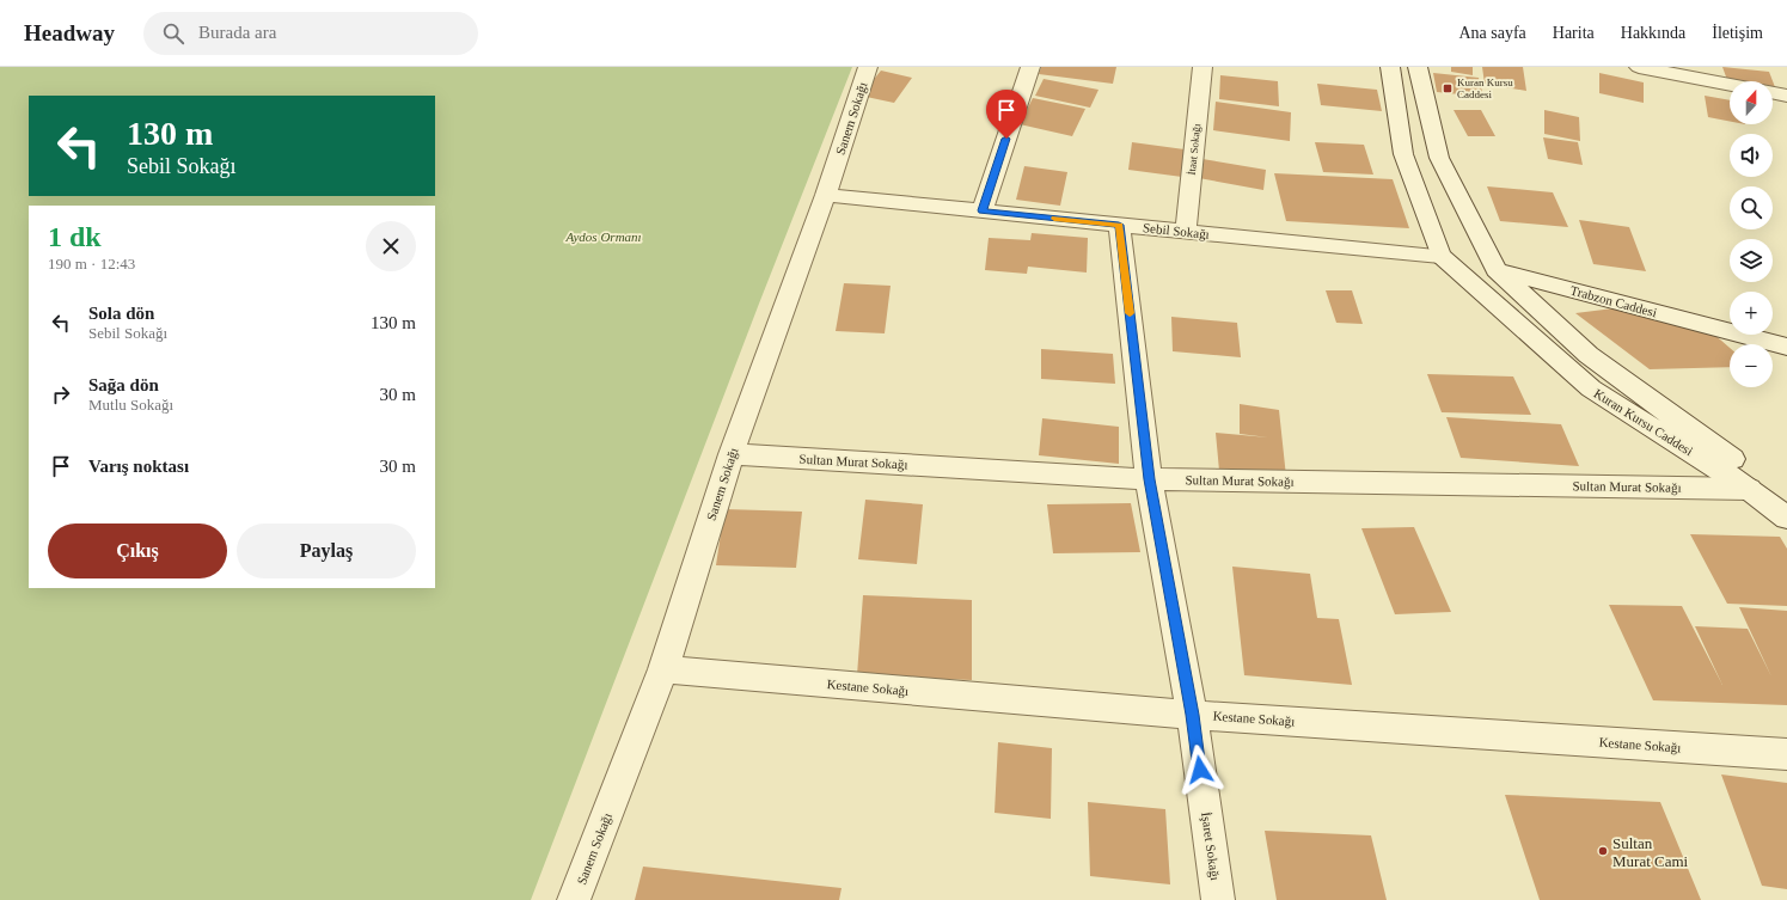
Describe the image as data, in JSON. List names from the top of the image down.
{
  "streets": {
    "street": [
      "Sanem Sokağı",
      "İtaat Sokağı",
      "Sebil Sokağı",
      "Trabzon Caddesi",
      "Kuran Kursu Caddesi",
      "Sultan Murat Sokağı",
      "Kestane Sokağı",
      "İşaret Sokağı"
    ]
  },
  "crossings": [
    ["Sanem Sokağı", "Sebil Sokağı"],
    ["Sanem Sokağı", "Sultan Murat Sokağı"],
    ["Sanem Sokağı", "Kestane Sokağı"],
    ["İtaat Sokağı", "Sebil Sokağı"],
    ["Sebil Sokağı", "Trabzon Caddesi"],
    ["Sebil Sokağı", "Kuran Kursu Caddesi"],
    ["Sebil Sokağı", "İşaret Sokağı"],
    ["Trabzon Caddesi", "Kuran Kursu Caddesi"],
    ["Kuran Kursu Caddesi", "Sultan Murat Sokağı"],
    ["Sultan Murat Sokağı", "İşaret Sokağı"],
    ["Kestane Sokağı", "İşaret Sokağı"]
  ],
  "parks": ["Aydos Ormanı"],
  "places": {
    "transit": ["Kuran Kursu Caddesi"],
    "other": ["Sultan Murat Cami"]
  },
  "north": "top",
  "page": {
    "header": "Headway",
    "search": "Burada ara",
    "nav": [
      "Ana sayfa",
      "Harita",
      "Hakkında",
      "İletişim"
    ],
    "map_buttons": ["+", "−"],
    "turn": ["130 m", "Sebil Sokağı"],
    "heading": ["1 dk", "190 m · 12:43"],
    "list": [
      {
        "name": "Sola dön",
        "note": "Sebil Sokağı",
        "value": "130 m"
      },
      {
        "name": "Sağa dön",
        "note": "Mutlu Sokağı",
        "value": "30 m"
      },
      {
        "name": "Varış noktası",
        "value": "30 m"
      }
    ],
    "buttons": ["Çıkış", "Paylaş"]
  }
}
